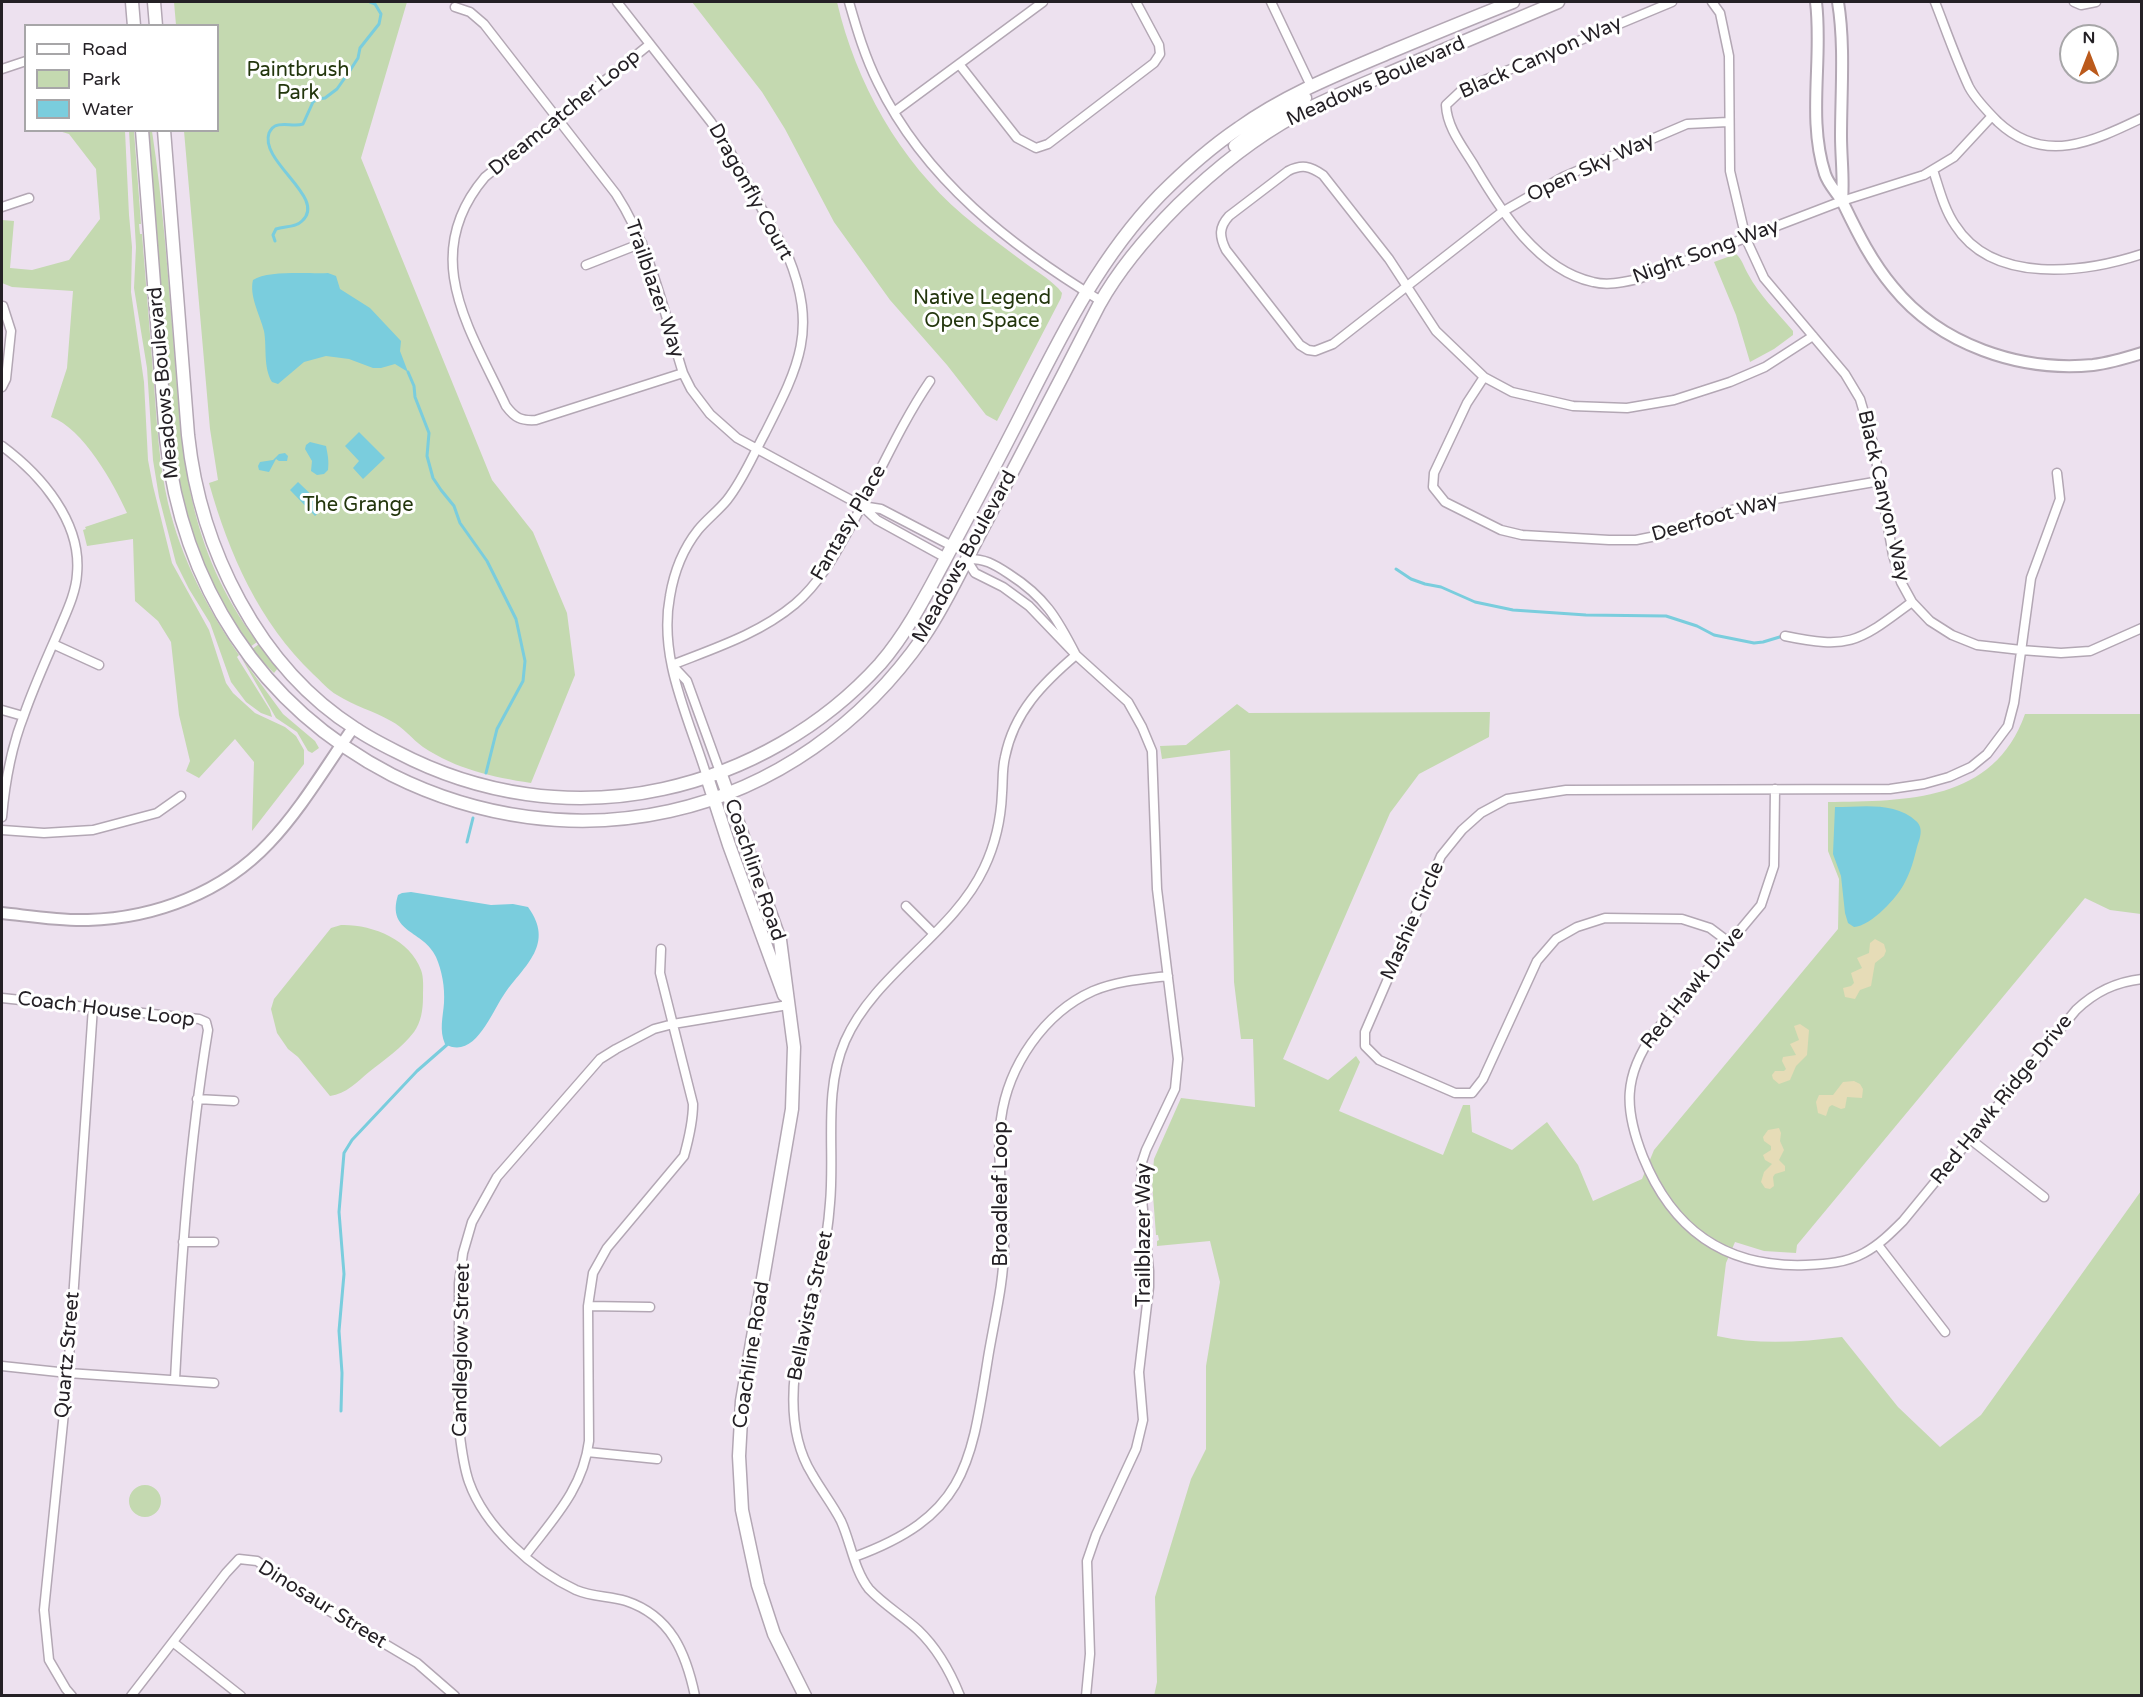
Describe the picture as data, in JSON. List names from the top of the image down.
{
  "streets": {
    "main road": ["Meadows Boulevard", "Coachline Road"],
    "street": [
      "Black Canyon Way",
      "Dreamcatcher Loop",
      "Open Sky Way",
      "Dragonfly Court",
      "Night Song Way",
      "Trailblazer Way",
      "Deerfoot Way",
      "Fantasy Place",
      "Mashie Circle",
      "Red Hawk Drive",
      "Coach House Loop",
      "Red Hawk Ridge Drive",
      "Broadleaf Loop",
      "Bellavista Street",
      "Candleglow Street",
      "Quartz Street",
      "Dinosaur Street"
    ]
  },
  "crossings": [
    ["Black Canyon Way", "Open Sky Way"],
    ["Black Canyon Way", "Night Song Way"],
    ["Black Canyon Way", "Deerfoot Way"],
    ["Black Canyon Way", "Mashie Circle"],
    ["Meadows Boulevard", "Dragonfly Court"],
    ["Meadows Boulevard", "Trailblazer Way"],
    ["Meadows Boulevard", "Coachline Road"],
    ["Dreamcatcher Loop", "Dragonfly Court"],
    ["Dreamcatcher Loop", "Trailblazer Way"],
    ["Open Sky Way", "Night Song Way"],
    ["Dragonfly Court", "Trailblazer Way"],
    ["Dragonfly Court", "Fantasy Place"],
    ["Dragonfly Court", "Coachline Road"],
    ["Trailblazer Way", "Fantasy Place"],
    ["Trailblazer Way", "Broadleaf Loop"],
    ["Trailblazer Way", "Bellavista Street"],
    ["Coachline Road", "Candleglow Street"],
    ["Mashie Circle", "Red Hawk Drive"],
    ["Red Hawk Drive", "Red Hawk Ridge Drive"],
    ["Coach House Loop", "Quartz Street"],
    ["Broadleaf Loop", "Bellavista Street"]
  ],
  "parks": ["Paintbrush Park", "Native Legend Open Space", "The Grange"],
  "legend": ["Road", "Park", "Water"],
  "north": "top"
}
